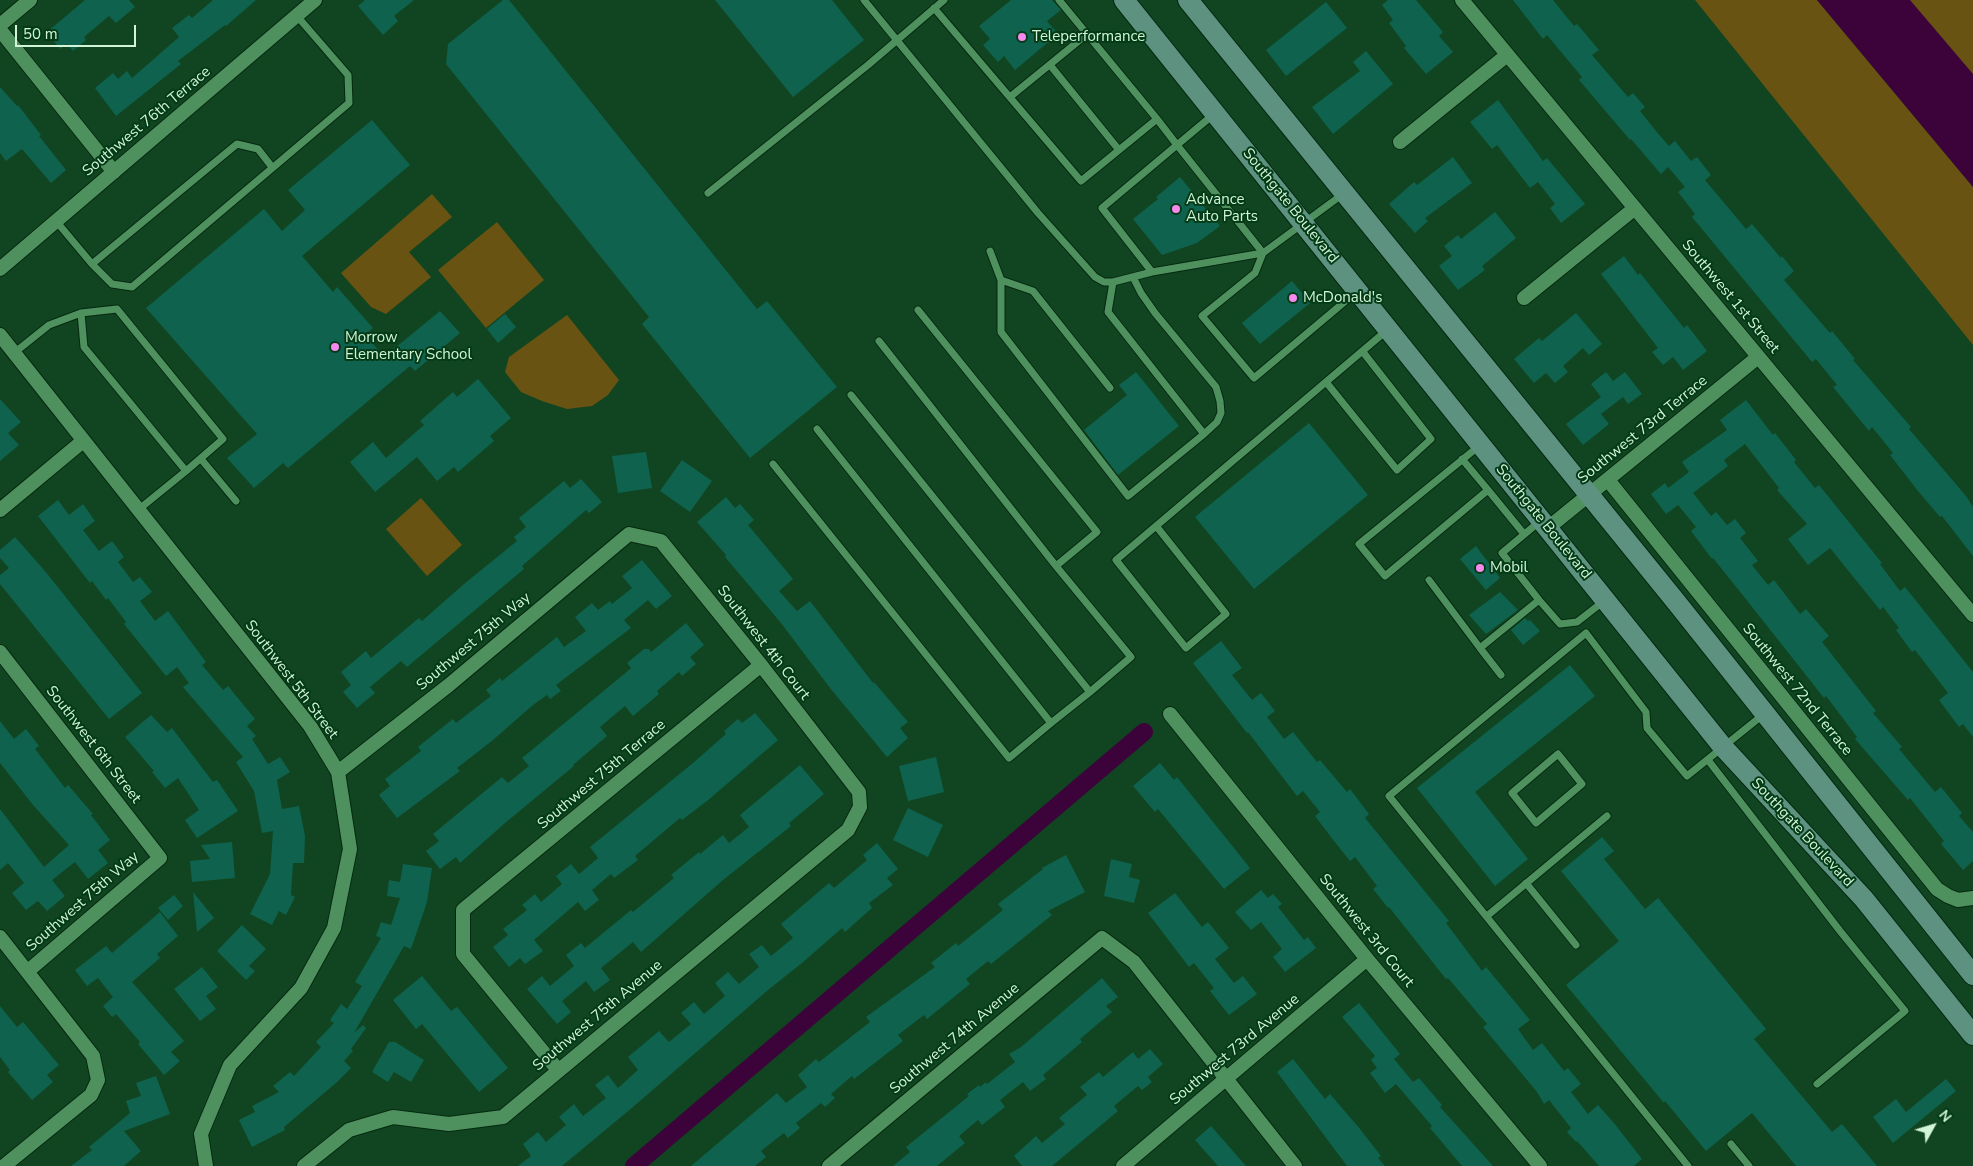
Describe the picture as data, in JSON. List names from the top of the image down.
{
  "streets": {
    "main road": ["Southgate Boulevard"],
    "street": [
      "Southwest 76th Terrace",
      "Southwest 1st Street",
      "Southwest 73rd Terrace",
      "Southwest 75th Way",
      "Southwest 4th Court",
      "Southwest 5th Street",
      "Southwest 72nd Terrace",
      "Southwest 6th Street",
      "Southwest 75th Terrace",
      "Southwest 3rd Court",
      "Southwest 75th Avenue",
      "Southwest 74th Avenue",
      "Southwest 73rd Avenue"
    ]
  },
  "crossings": [
    ["Southgate Boulevard", "Southwest 73rd Terrace"],
    ["Southwest 1st Street", "Southwest 73rd Terrace"],
    ["Southwest 73rd Terrace", "Southwest 72nd Terrace"],
    ["Southwest 75th Way", "Southwest 4th Court"],
    ["Southwest 75th Way", "Southwest 5th Street"],
    ["Southwest 75th Way", "Southwest 6th Street"],
    ["Southwest 4th Court", "Southwest 75th Terrace"],
    ["Southwest 4th Court", "Southwest 75th Avenue"],
    ["Southwest 75th Terrace", "Southwest 75th Avenue"],
    ["Southwest 3rd Court", "Southwest 73rd Avenue"],
    ["Southwest 74th Avenue", "Southwest 73rd Avenue"]
  ],
  "places": [
    "Teleperformance",
    "Advance Auto Parts",
    "McDonald's",
    "Morrow Elementary School",
    "Mobil"
  ],
  "scale_bar": "50 m",
  "north": "top right"
}
